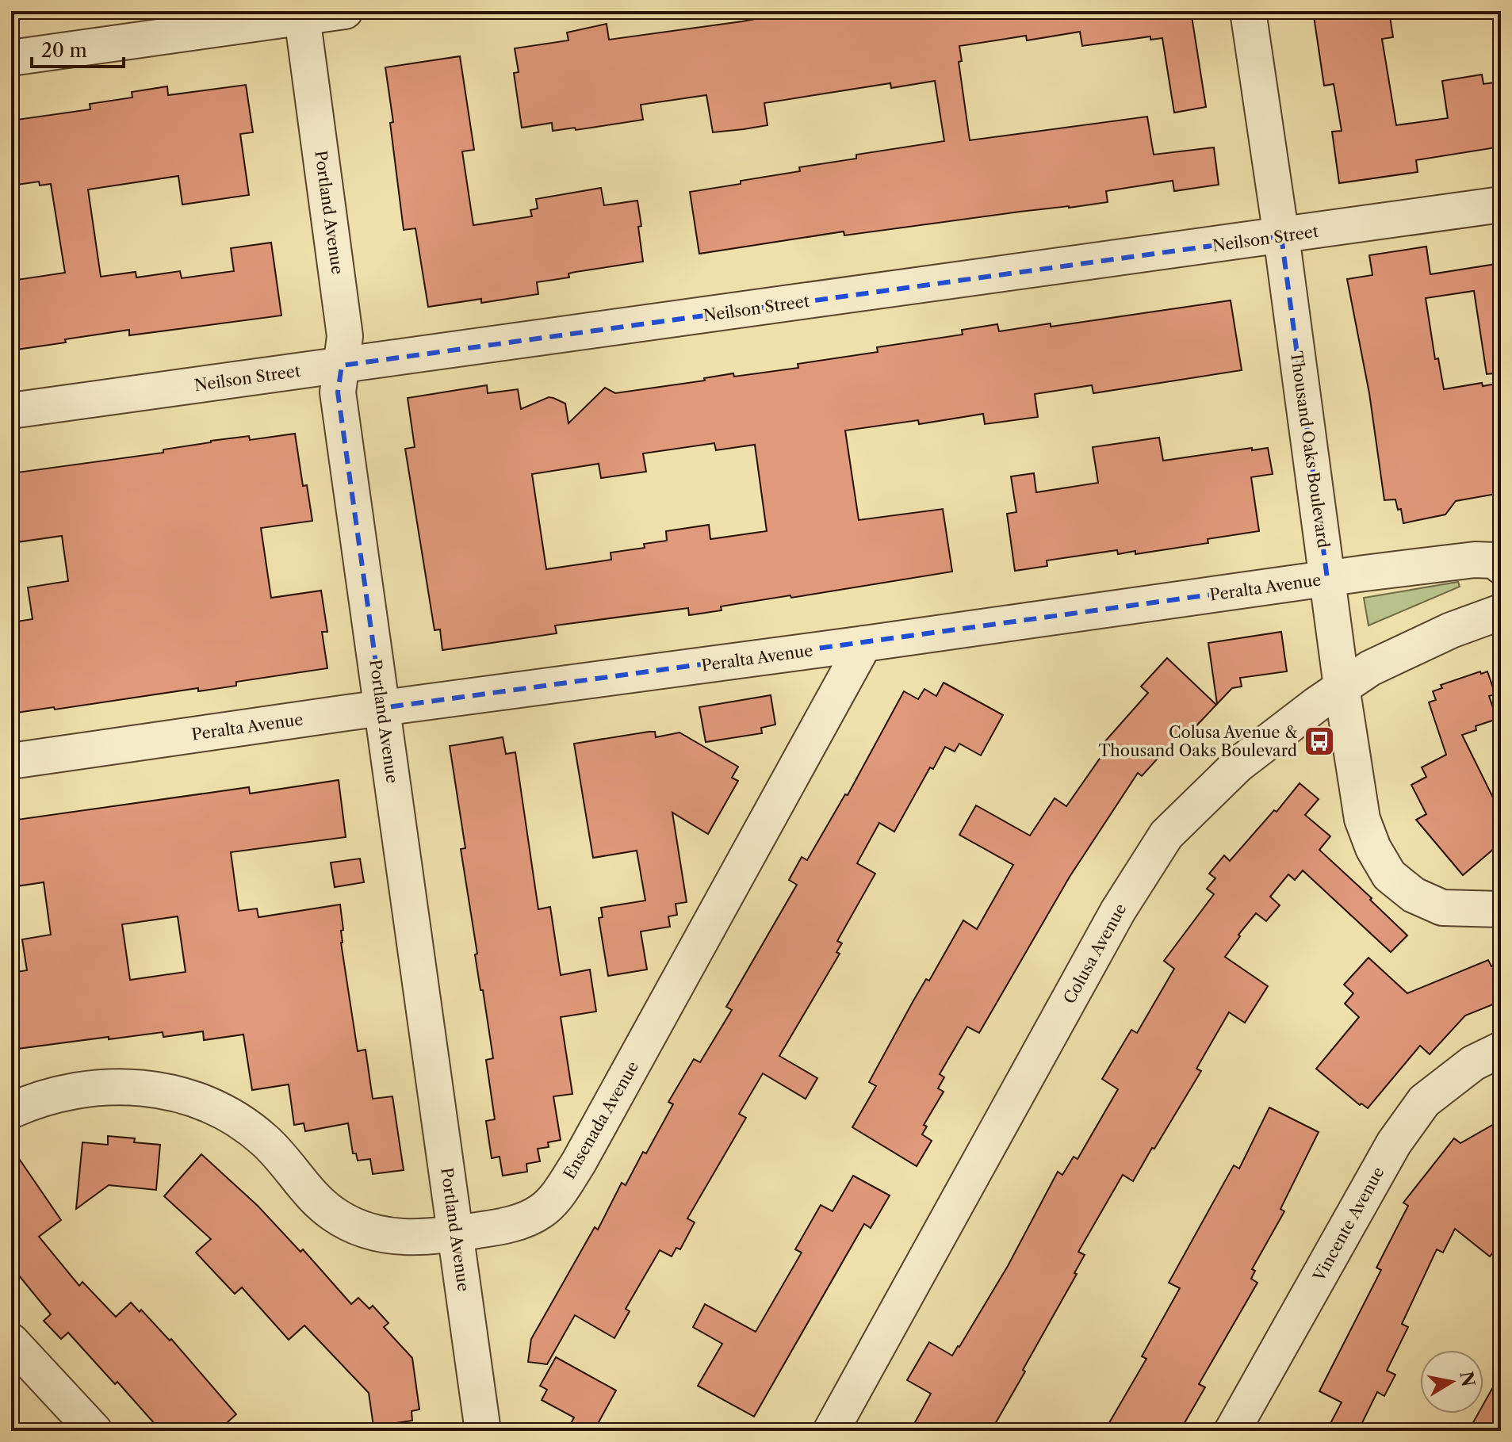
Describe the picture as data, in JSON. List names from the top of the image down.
{
  "streets": {
    "street": [
      "Portland Avenue",
      "Neilson Street",
      "Thousand Oaks Boulevard",
      "Peralta Avenue",
      "Colusa Avenue",
      "Ensenada Avenue",
      "Vincente Avenue"
    ]
  },
  "crossings": [
    ["Portland Avenue", "Neilson Street"],
    ["Portland Avenue", "Peralta Avenue"],
    ["Portland Avenue", "Ensenada Avenue"],
    ["Neilson Street", "Thousand Oaks Boulevard"],
    ["Thousand Oaks Boulevard", "Peralta Avenue"],
    ["Thousand Oaks Boulevard", "Colusa Avenue"],
    ["Peralta Avenue", "Ensenada Avenue"]
  ],
  "places": {
    "bus stop": ["Colusa Avenue & Thousand Oaks Boulevard"]
  },
  "scale_bar": "20 m",
  "north": "right"
}
